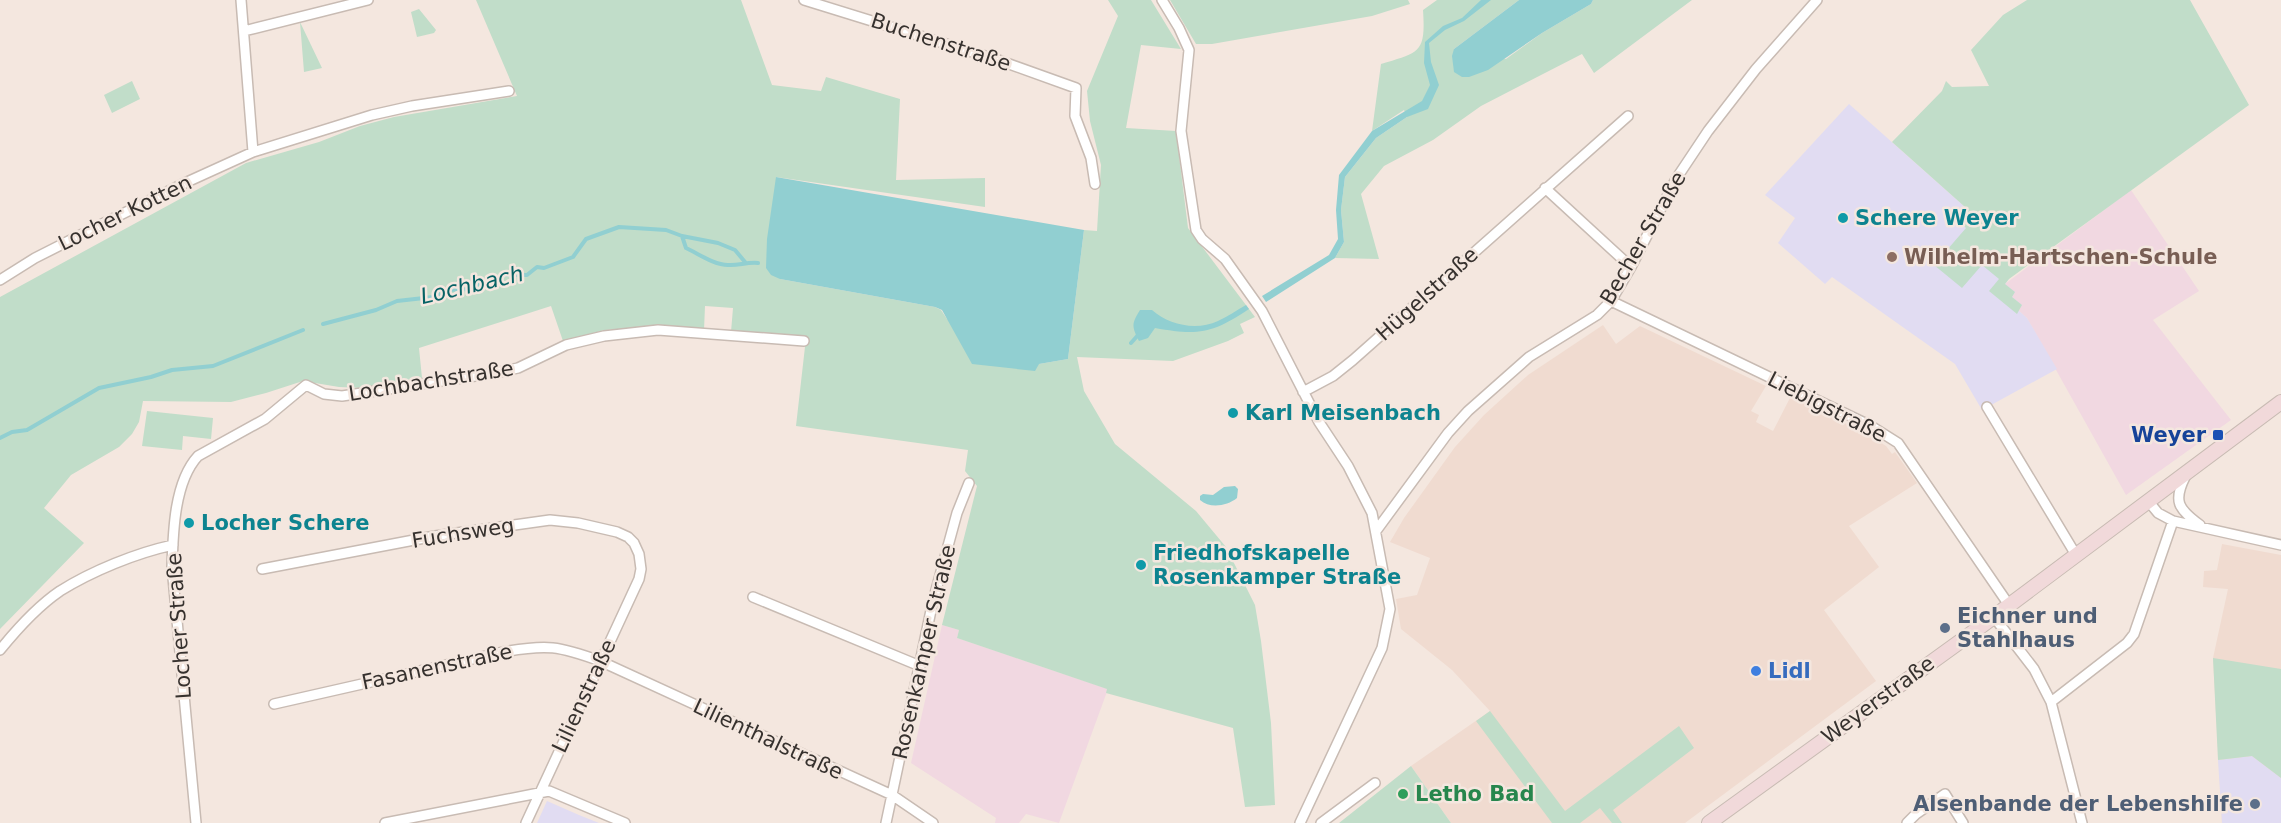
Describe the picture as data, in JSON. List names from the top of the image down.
{
  "streets": {
    "main road": ["Weyerstraße"],
    "street": [
      "Buchenstraße",
      "Locher Kotten",
      "Becher Straße",
      "Hügelstraße",
      "Lochbachstraße",
      "Liebigstraße",
      "Fuchsweg",
      "Locher Straße",
      "Rosenkamper Straße",
      "Fasanenstraße",
      "Lilienstraße",
      "Lilienthalstraße"
    ]
  },
  "crossings": [
    ["Becher Straße", "Liebigstraße"],
    ["Lochbachstraße", "Locher Straße"],
    ["Liebigstraße", "Weyerstraße"],
    ["Fuchsweg", "Lilienstraße"],
    ["Rosenkamper Straße", "Lilienthalstraße"],
    ["Fasanenstraße", "Lilienstraße"],
    ["Fasanenstraße", "Lilienthalstraße"],
    ["Lilienstraße", "Lilienthalstraße"]
  ],
  "water": ["Lochbach"],
  "places": {
    "other": [
      "Schere Weyer",
      "Wilhelm-Hartschen-Schule",
      "Karl Meisenbach",
      "Locher Schere",
      "Friedhofskapelle Rosenkamper Straße",
      "Eichner und Stahlhaus",
      "Lidl",
      "Letho Bad",
      "Alsenbande der Lebenshilfe"
    ],
    "transit": ["Weyer"]
  }
}
